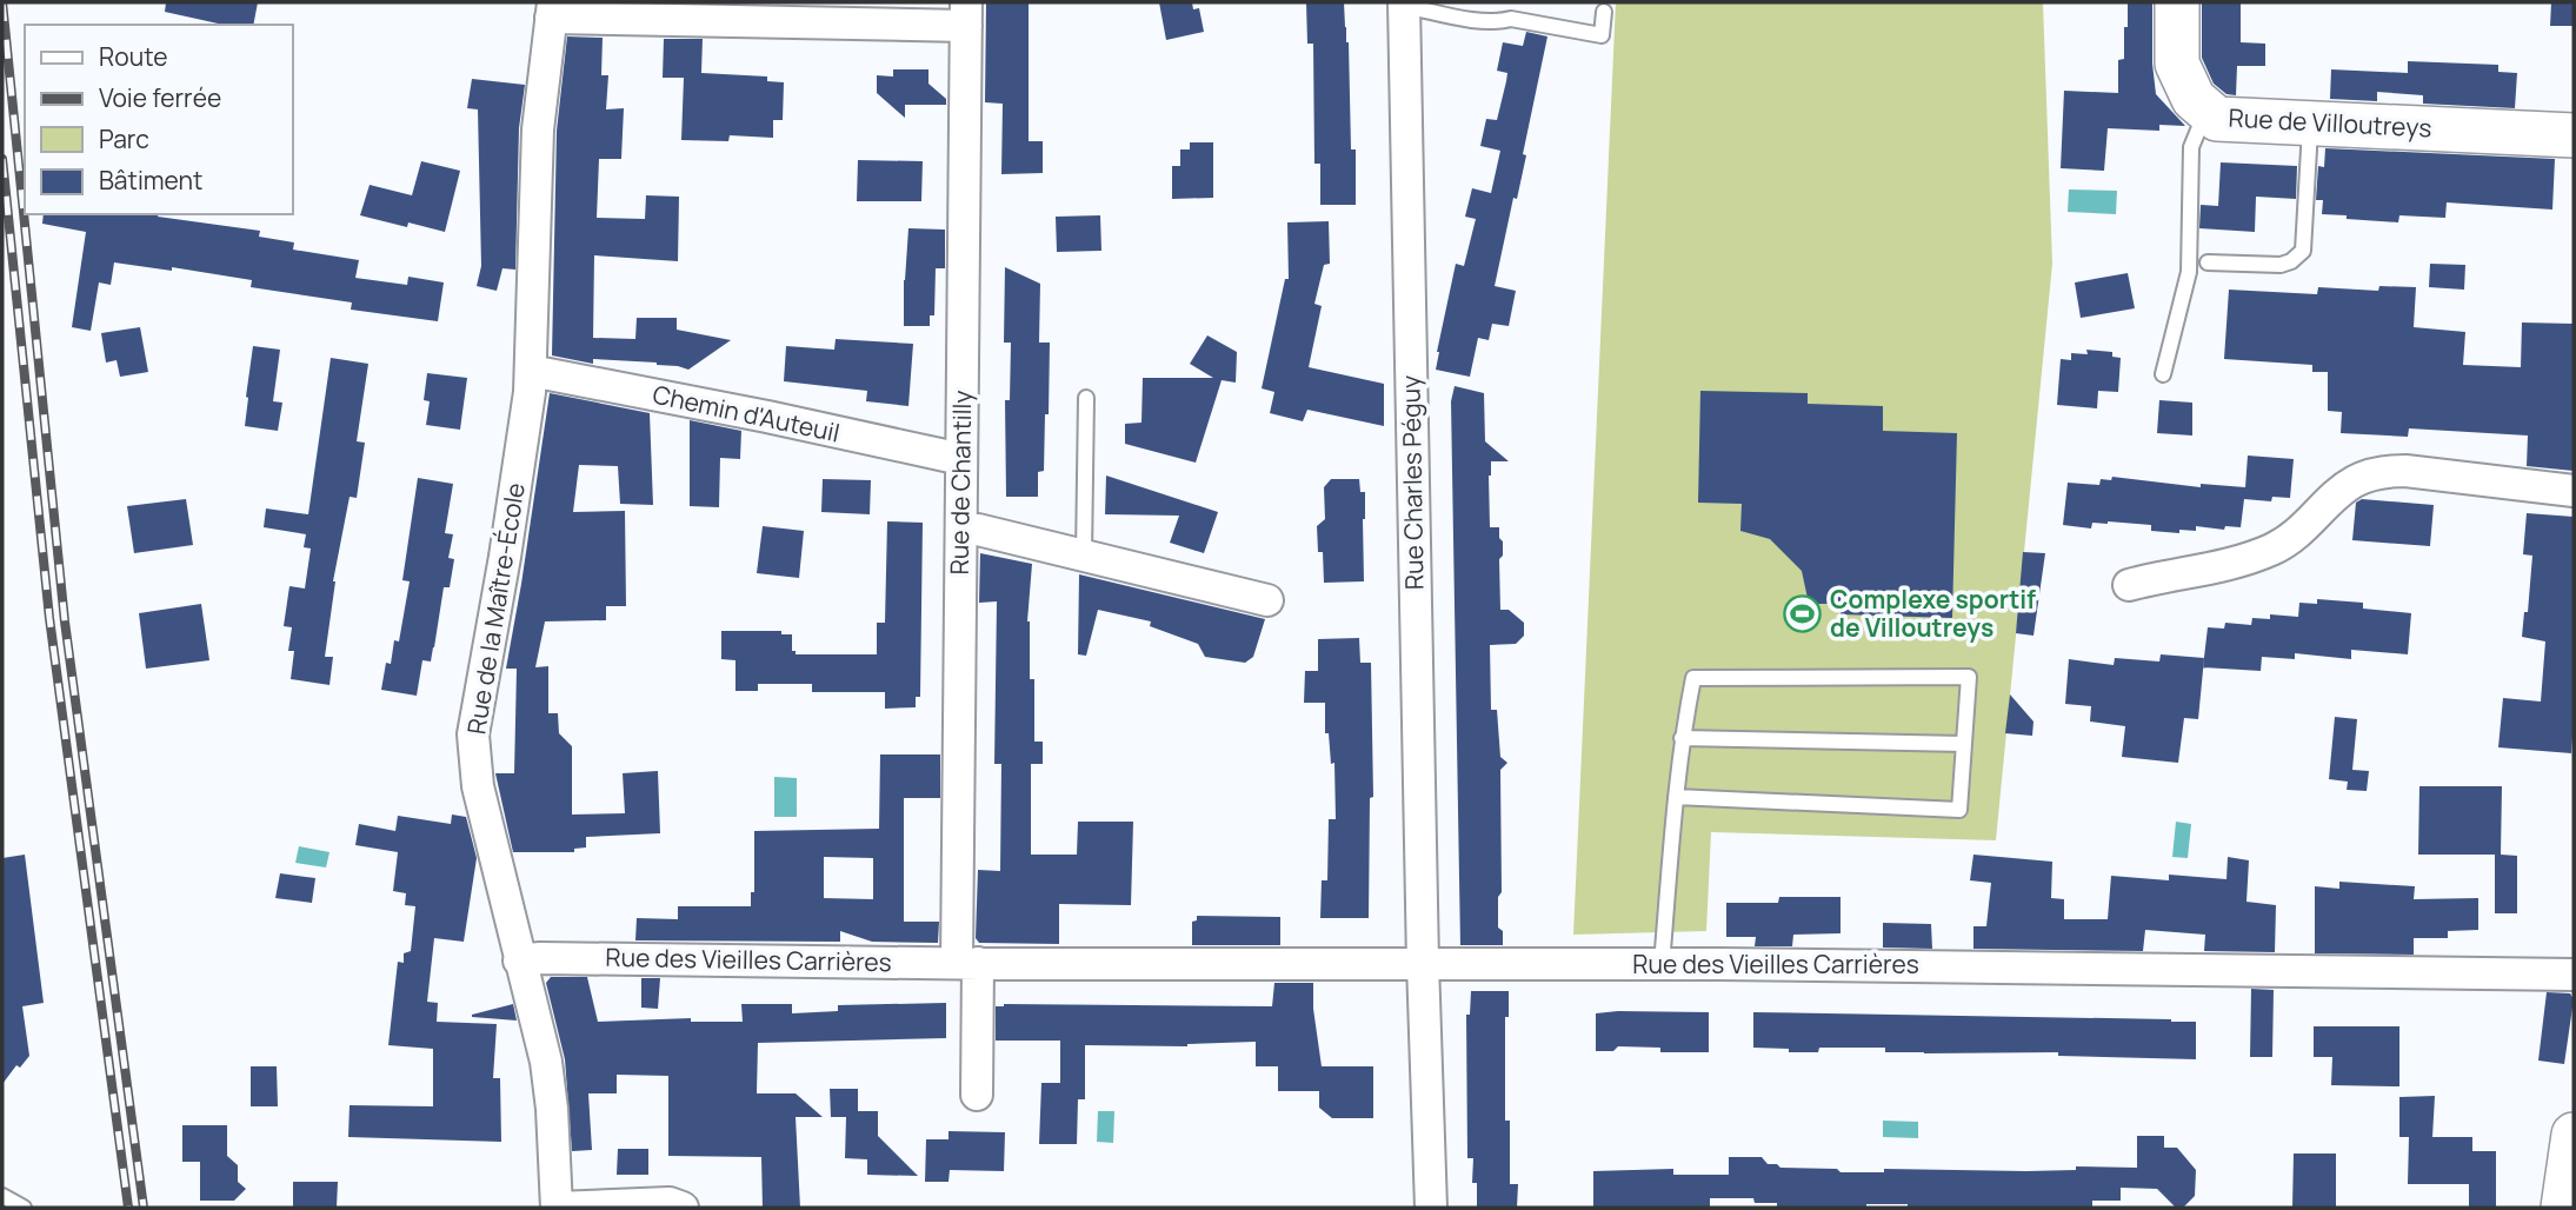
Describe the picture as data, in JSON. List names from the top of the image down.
{
  "streets": {
    "street": [
      "Rue de Villoutreys",
      "Chemin d'Auteuil",
      "Rue de Chantilly",
      "Rue Charles Péguy",
      "Rue de la Maître-École",
      "Rue des Vieilles Carrières"
    ]
  },
  "crossings": [
    ["Chemin d'Auteuil", "Rue de Chantilly"],
    ["Chemin d'Auteuil", "Rue de la Maître-École"],
    ["Rue de Chantilly", "Rue des Vieilles Carrières"],
    ["Rue Charles Péguy", "Rue des Vieilles Carrières"],
    ["Rue de la Maître-École", "Rue des Vieilles Carrières"]
  ],
  "places": {
    "sports": ["Complexe sportif de Villoutreys"]
  },
  "legend": [
    "Route",
    "Voie ferrée",
    "Parc",
    "Bâtiment"
  ]
}
